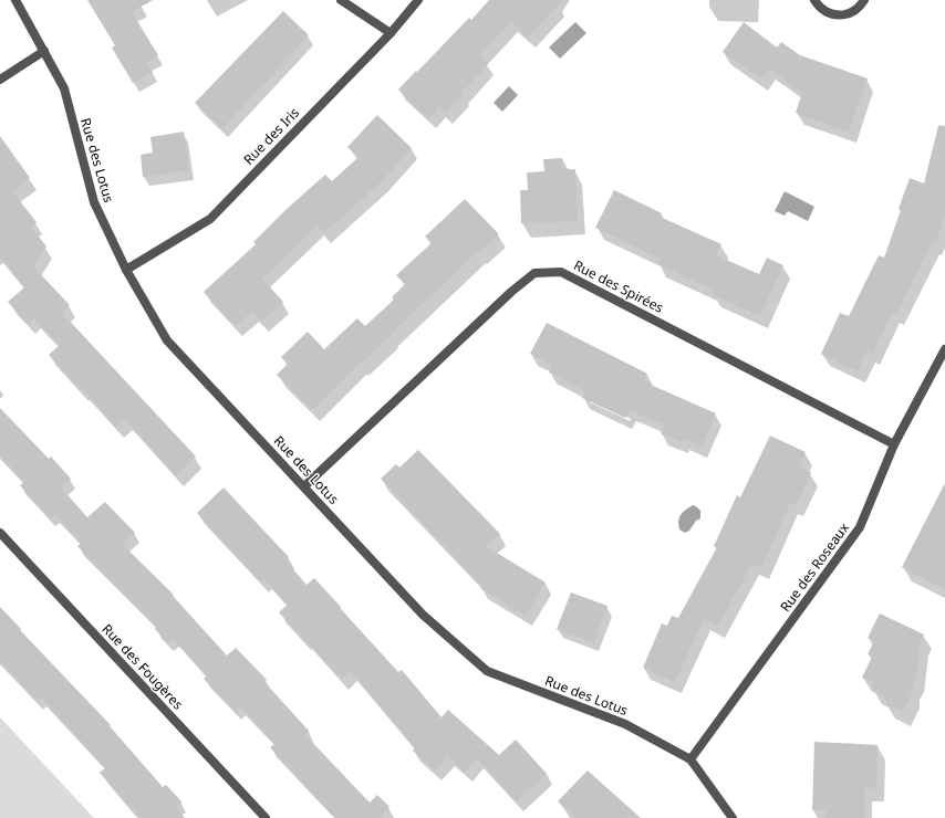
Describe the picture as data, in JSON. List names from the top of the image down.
{
  "streets": {
    "street": [
      "Rue des Iris",
      "Rue des Lotus",
      "Rue des Spirées",
      "Rue des Roseaux",
      "Rue des Fougères"
    ]
  },
  "crossings": [
    ["Rue des Iris", "Rue des Lotus"],
    ["Rue des Lotus", "Rue des Spirées"],
    ["Rue des Lotus", "Rue des Roseaux"],
    ["Rue des Spirées", "Rue des Roseaux"]
  ]
}
